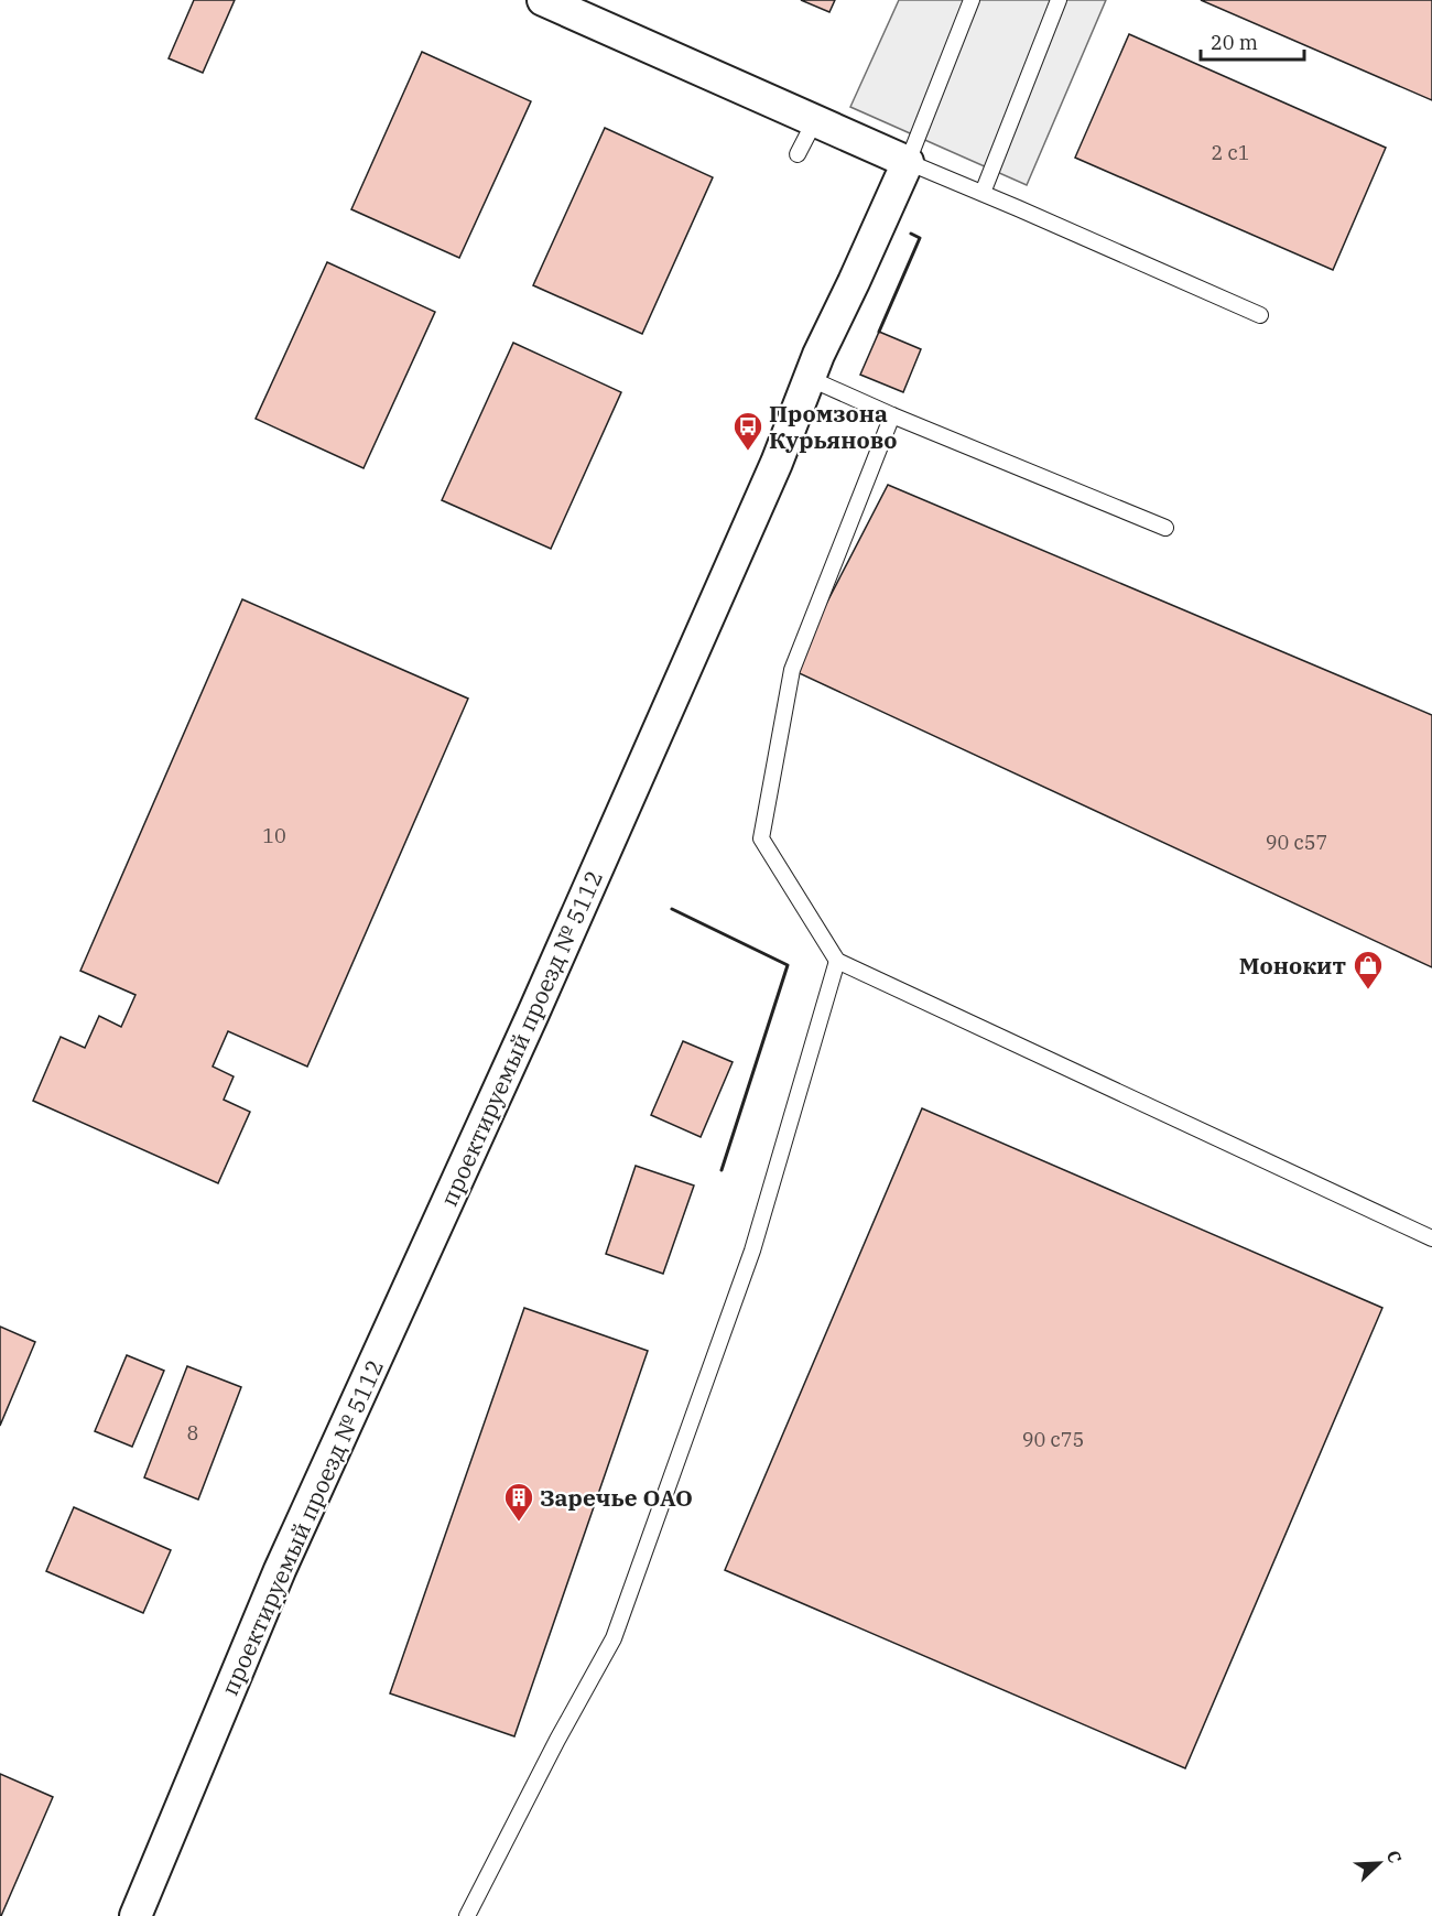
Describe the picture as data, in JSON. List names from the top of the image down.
{
  "streets": {
    "street": ["проектируемый проезд № 5112"]
  },
  "places": {
    "bus stop": ["Промзона Курьяново"],
    "shop": ["Монокит"],
    "building": ["Заречье ОАО"]
  },
  "house_numbers": [
    "2 с1",
    "10",
    "90 с57",
    "8",
    "90 с75"
  ],
  "scale_bar": "20 m",
  "north": "top right"
}
